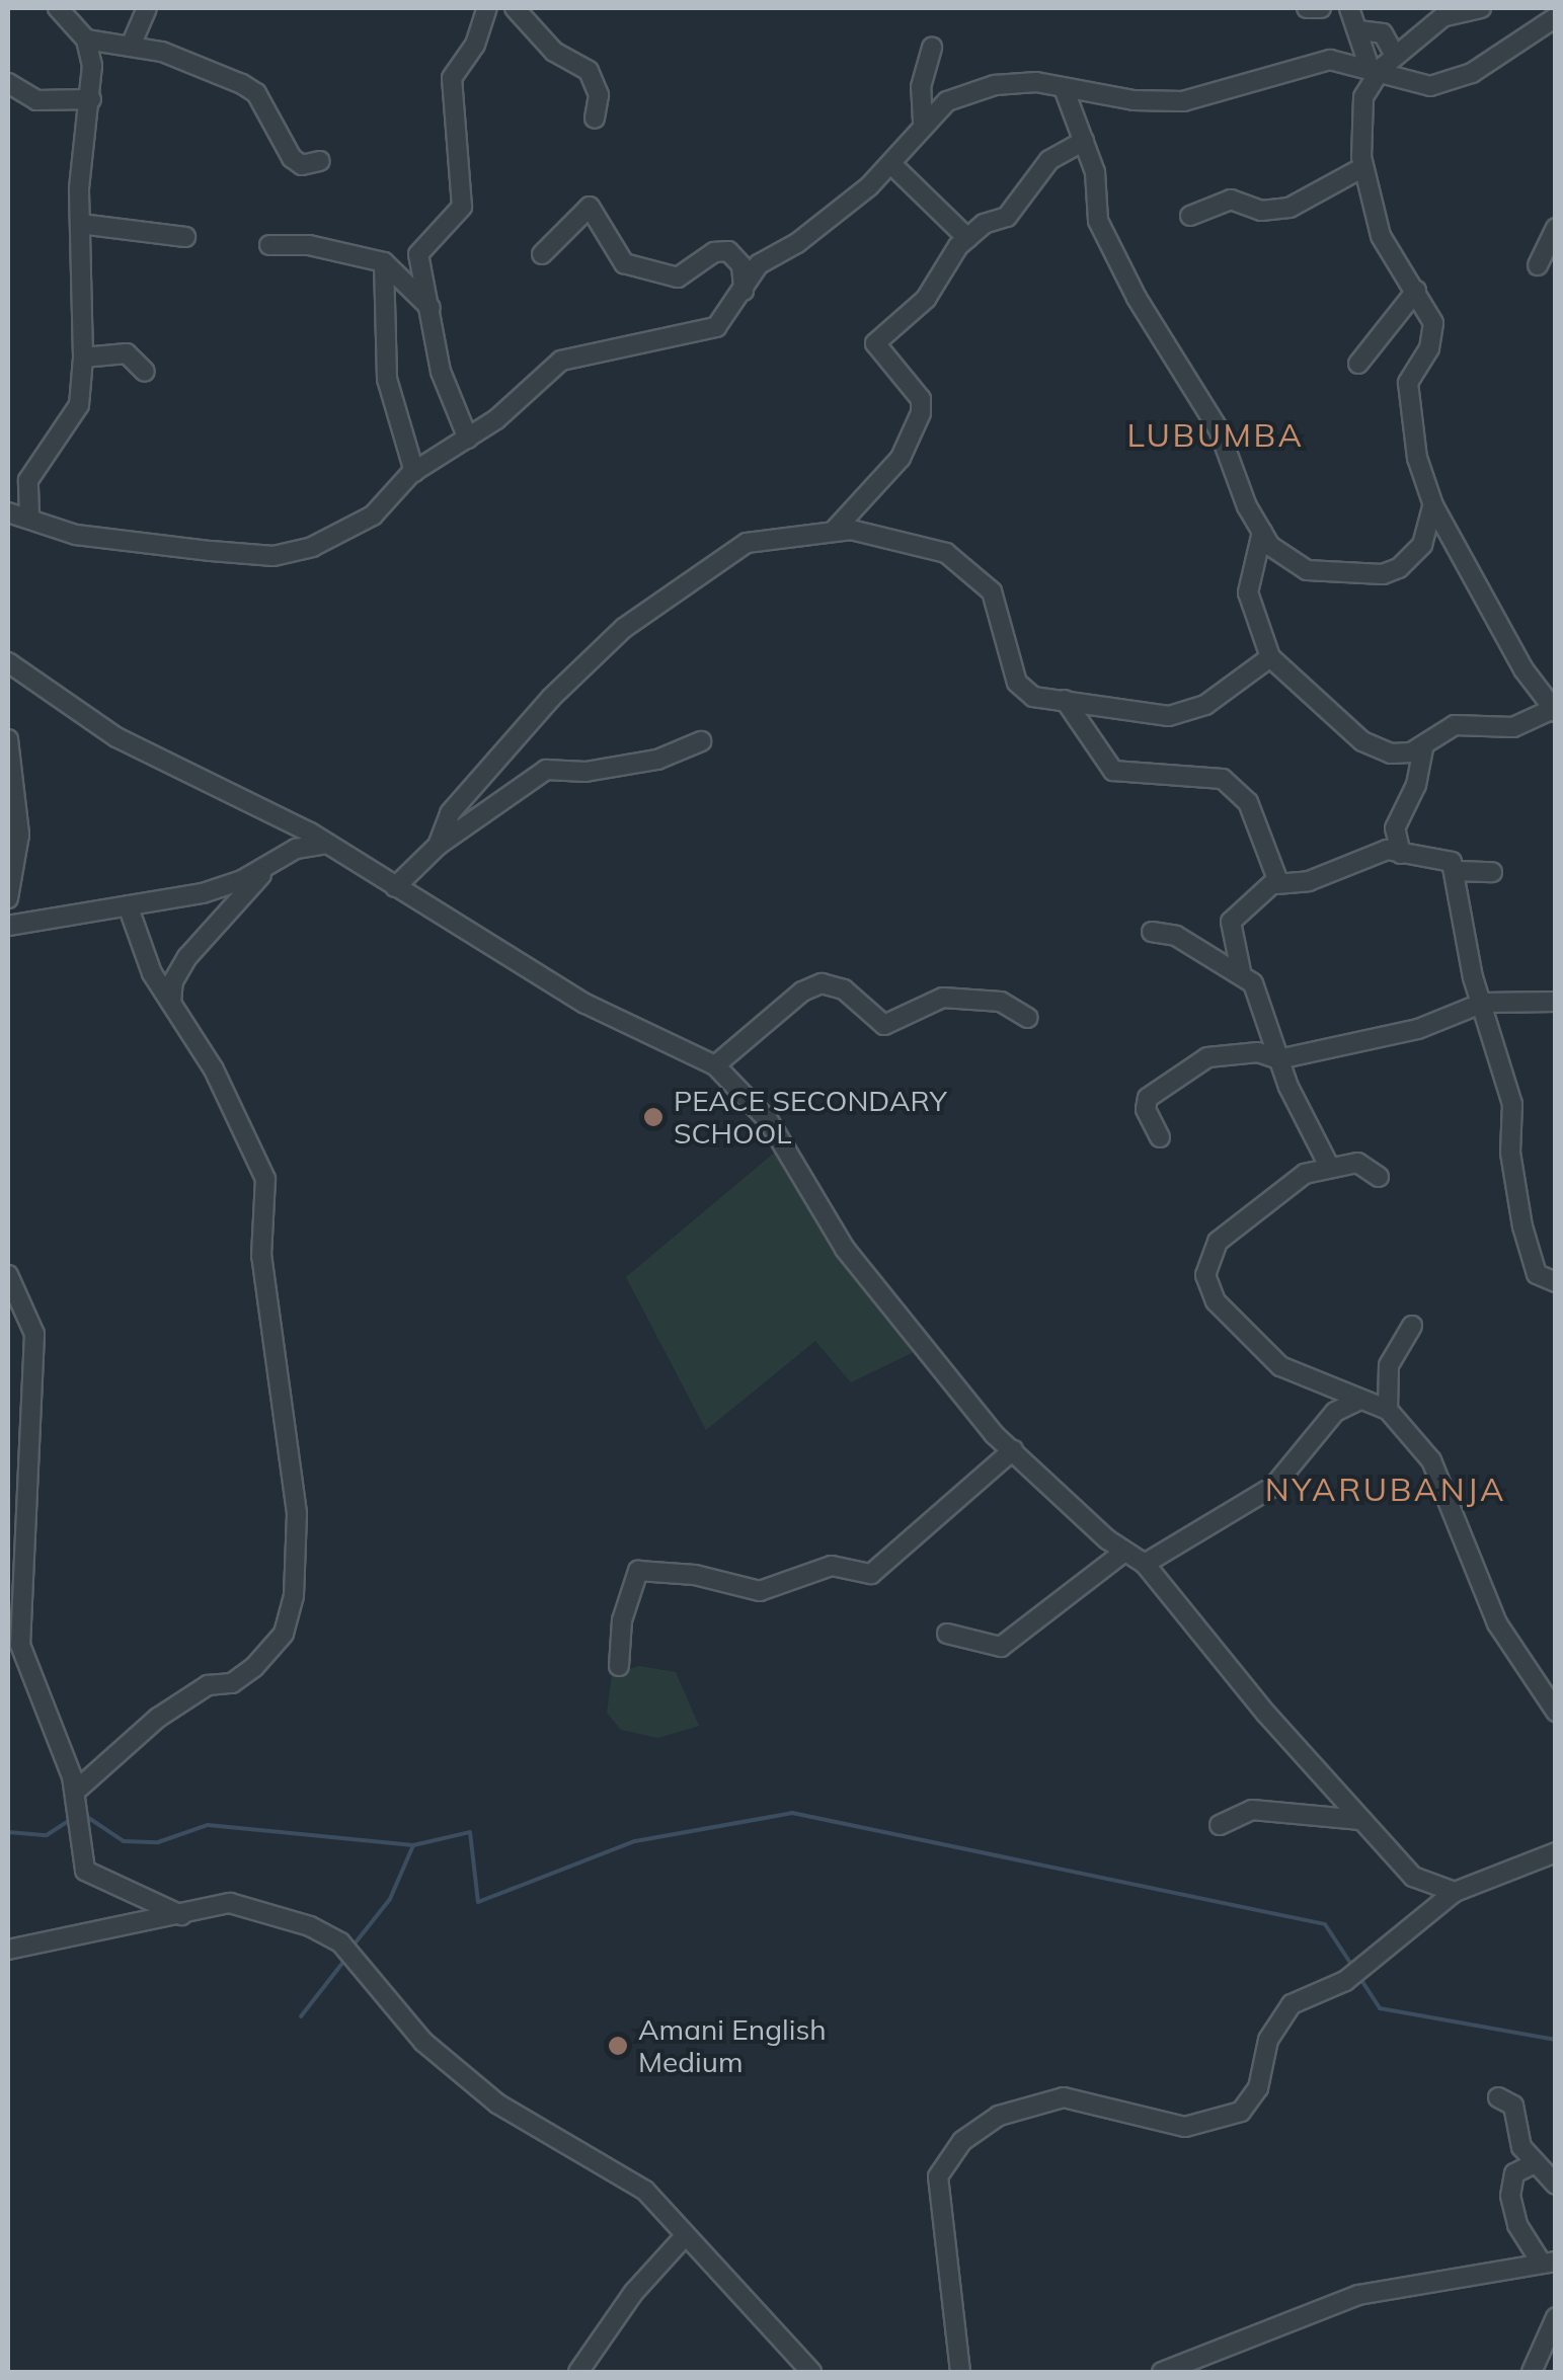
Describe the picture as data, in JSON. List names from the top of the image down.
{
  "districts": ["LUBUMBA", "NYARUBANJA"],
  "places": ["PEACE SECONDARY SCHOOL", "Amani English Medium"]
}
